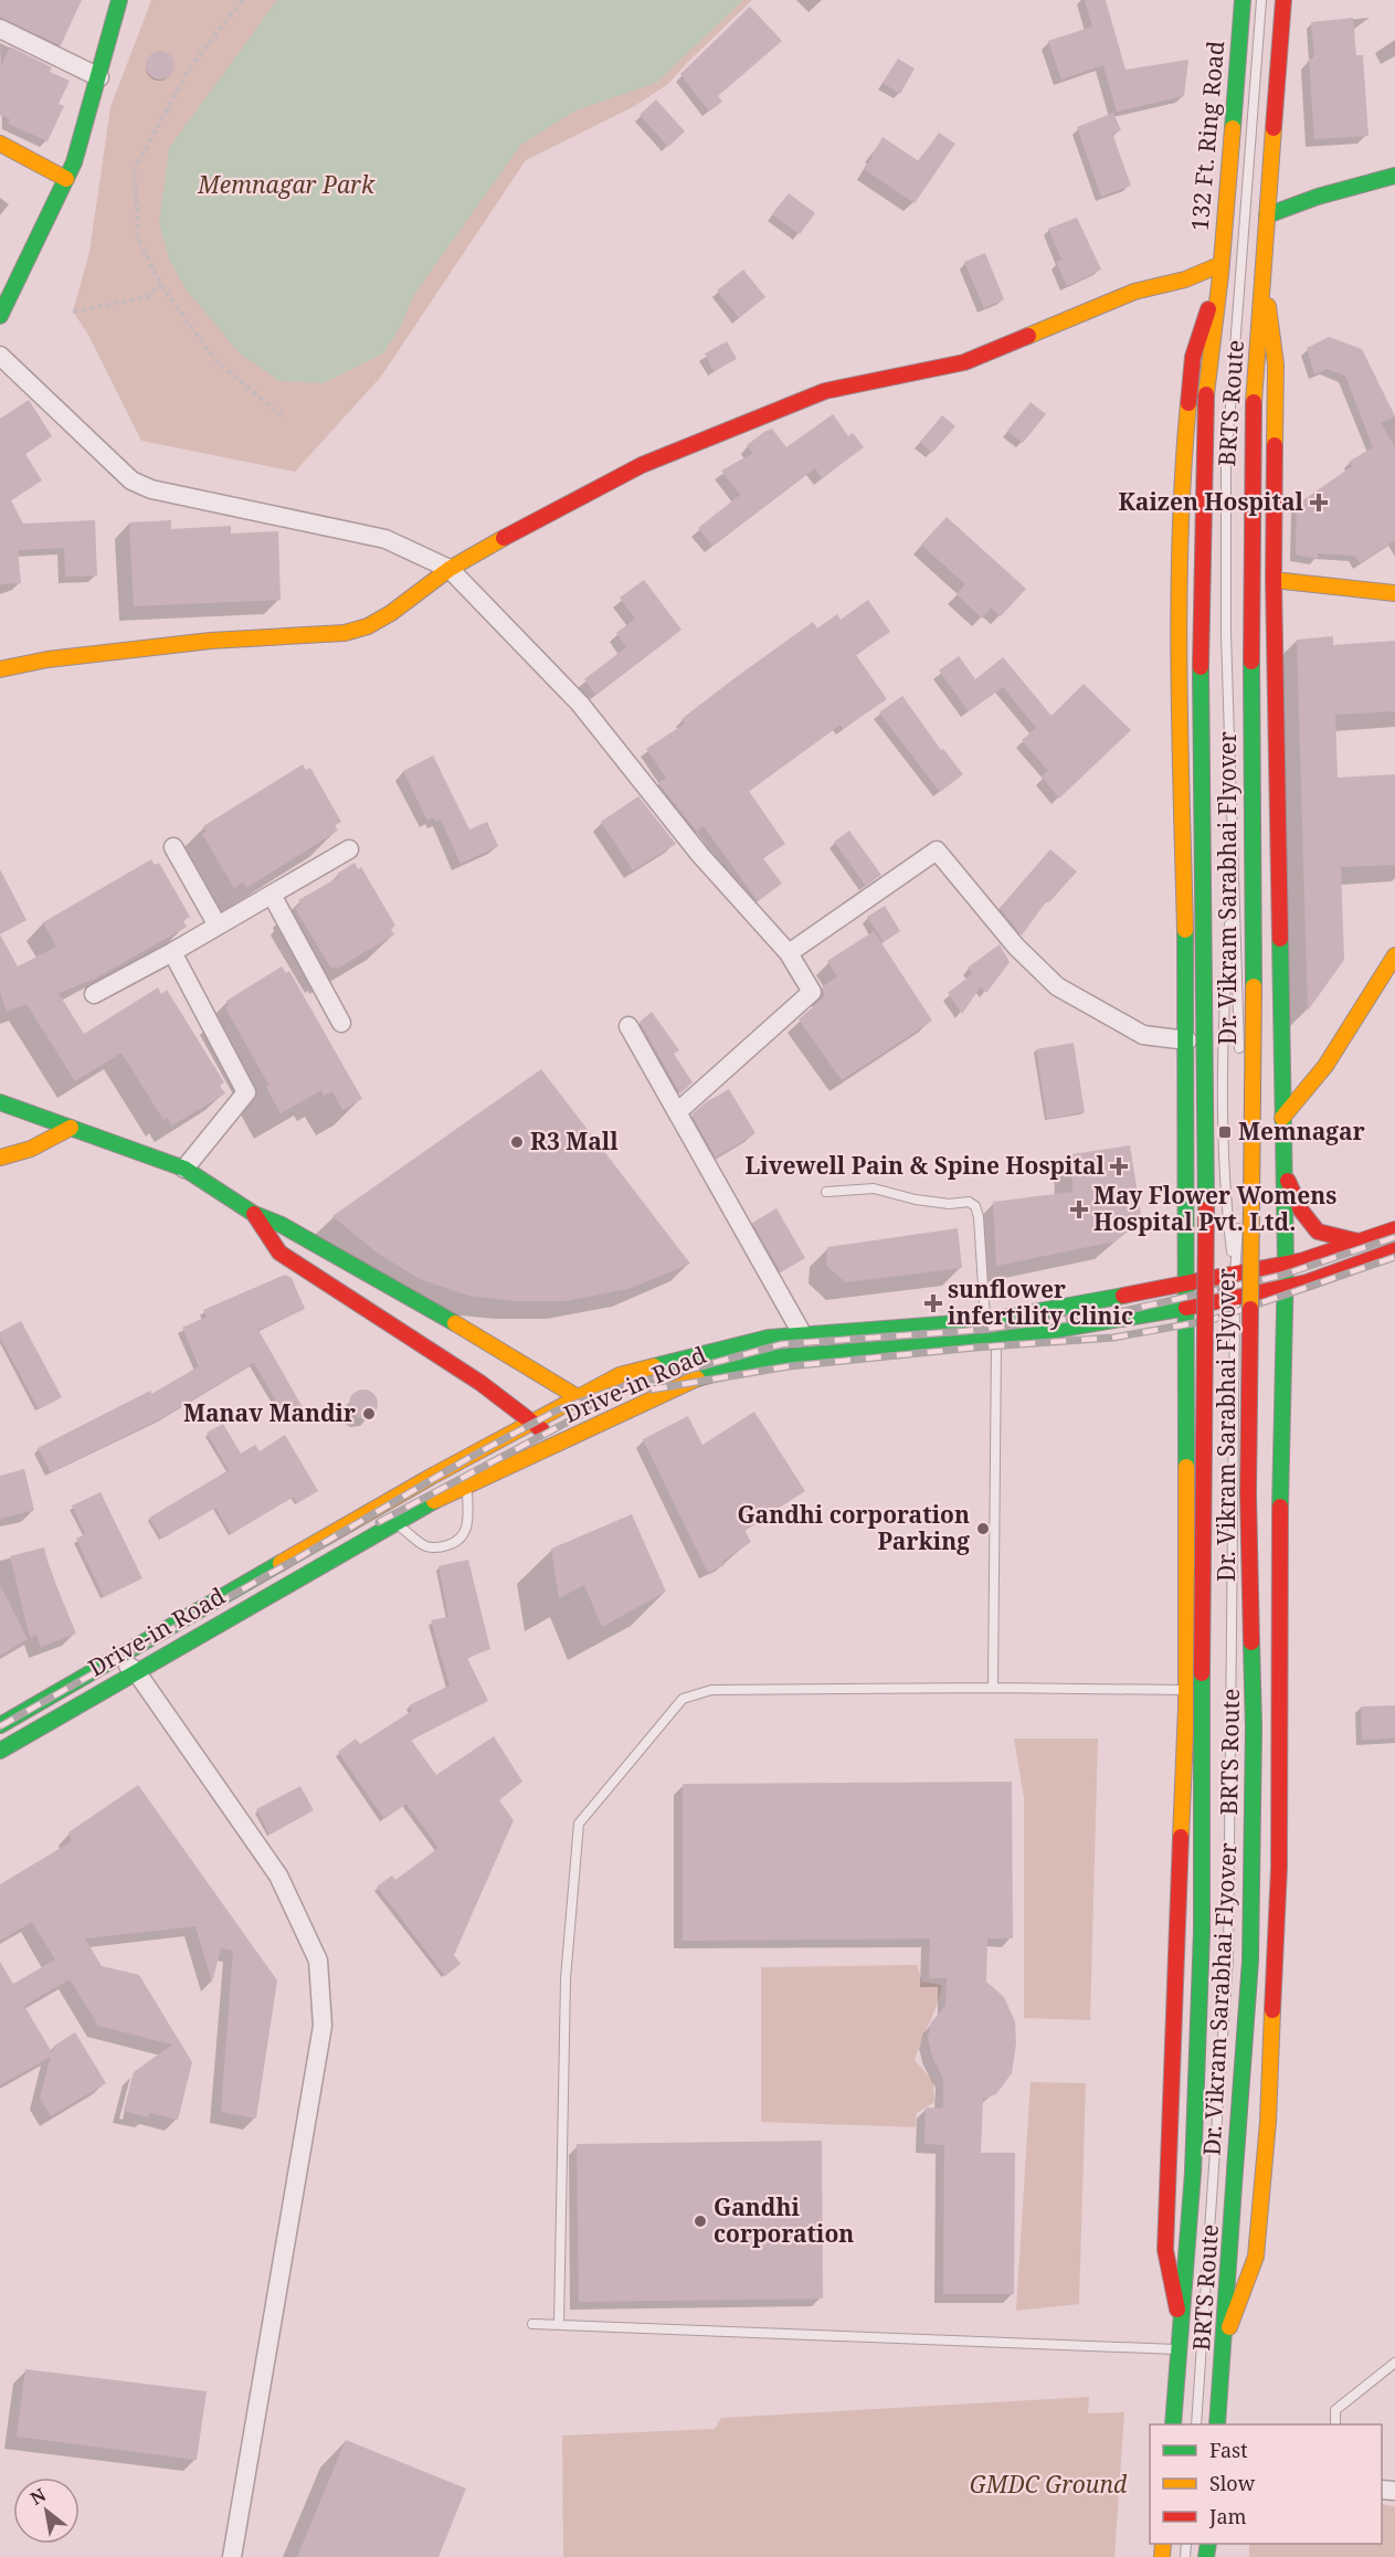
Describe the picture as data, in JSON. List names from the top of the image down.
{
  "streets": {
    "main road": ["132 Ft. Ring Road", "Dr. Vikram Sarabhai Flyover", "Drive-in Road"],
    "lane": ["BRTS Route"]
  },
  "crossings": [
    ["132 Ft. Ring Road", "Dr. Vikram Sarabhai Flyover"],
    ["BRTS Route", "Drive-in Road"]
  ],
  "parks": ["Memnagar Park", "GMDC Ground"],
  "places": {
    "health": [
      "Kaizen Hospital",
      "Livewell Pain & Spine Hospital",
      "May Flower Womens Hospital Pvt. Ltd.",
      "sunflower infertility clinic"
    ],
    "transit": ["Memnagar"],
    "other": [
      "R3 Mall",
      "Manav Mandir",
      "Gandhi corporation Parking",
      "Gandhi corporation"
    ]
  },
  "legend": ["Fast", "Slow", "Jam"],
  "north": "top left"
}
